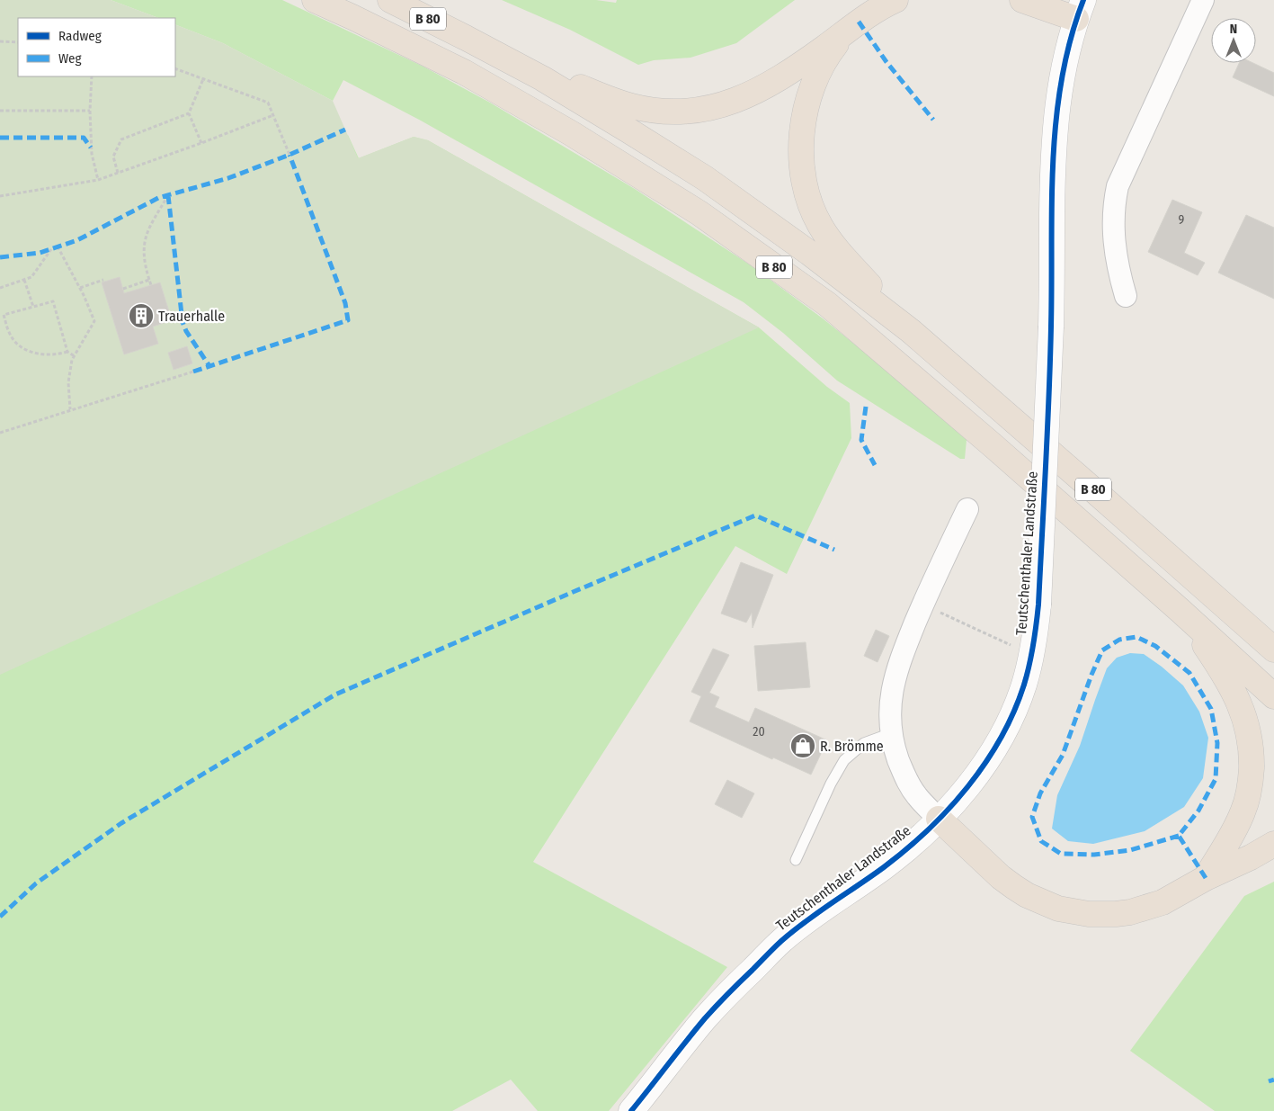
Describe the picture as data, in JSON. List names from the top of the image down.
{
  "streets": {
    "highway": ["B 80"],
    "street": ["Teutschenthaler Landstraße"]
  },
  "places": {
    "building": ["Trauerhalle"],
    "shop": ["R. Brömme"]
  },
  "house_numbers": ["9", "20"],
  "legend": ["Radweg", "Weg"],
  "north": "top"
}
